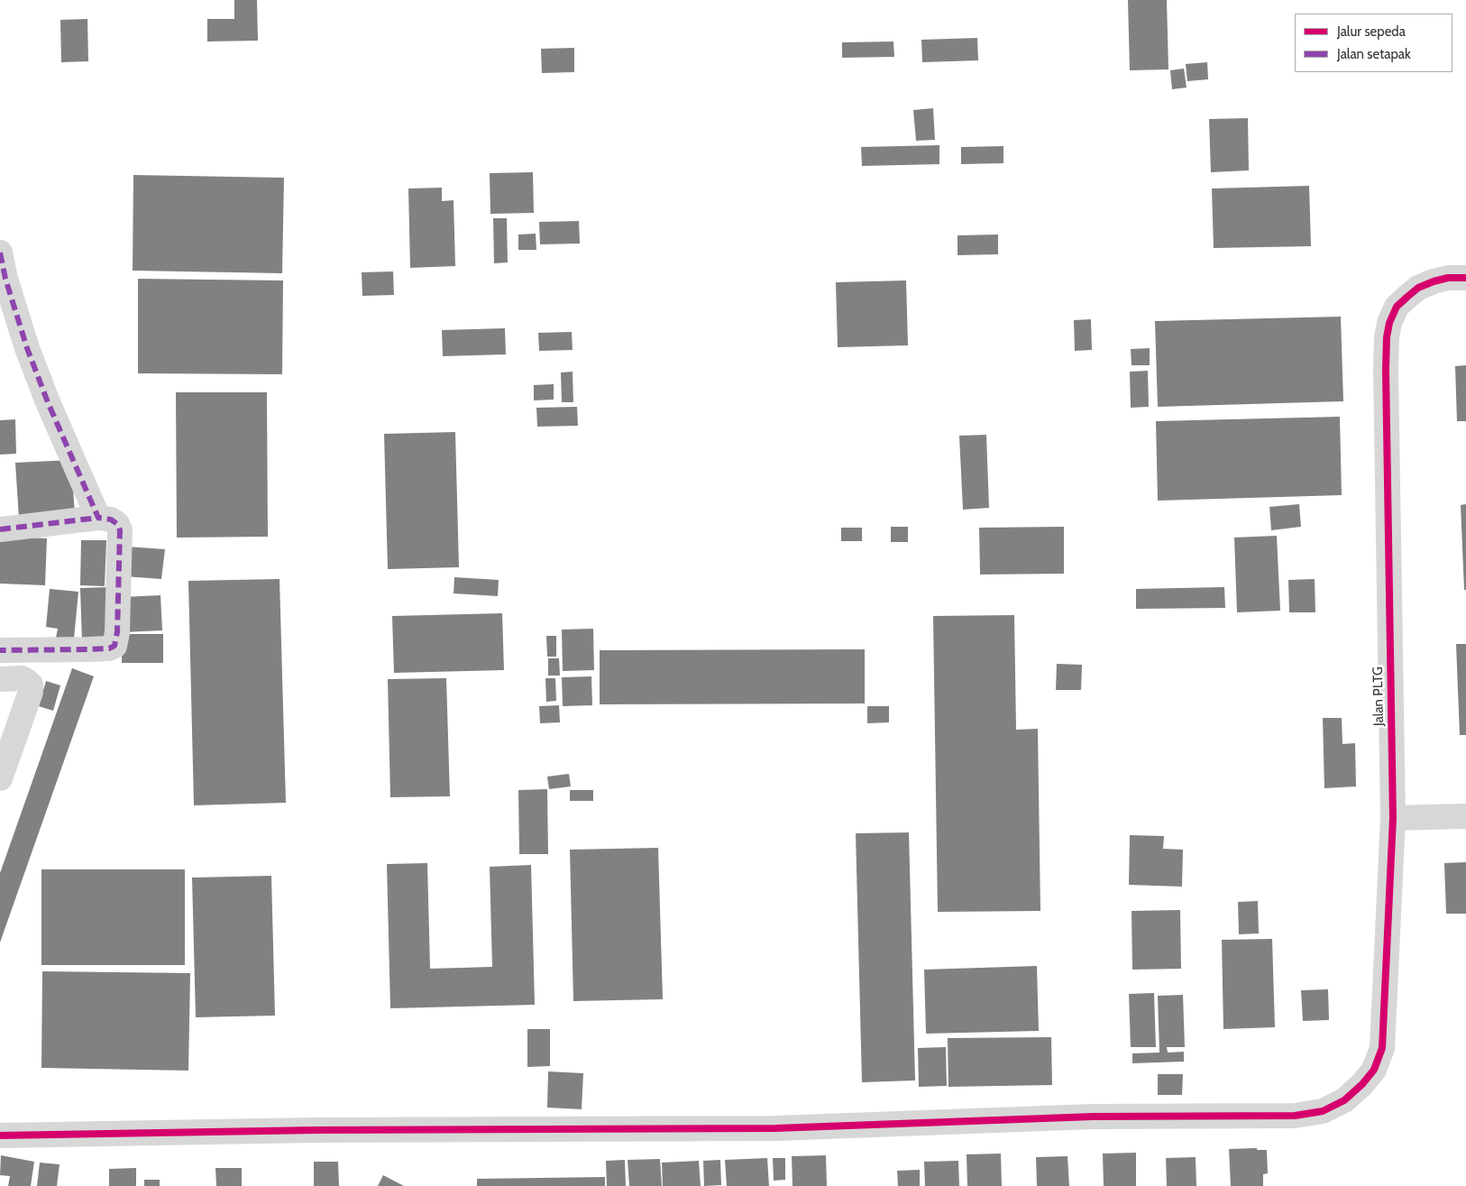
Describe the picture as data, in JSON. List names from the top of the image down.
{
  "streets": {
    "street": ["Jalan PLTG"]
  },
  "legend": ["Jalur sepeda", "Jalan setapak"]
}
